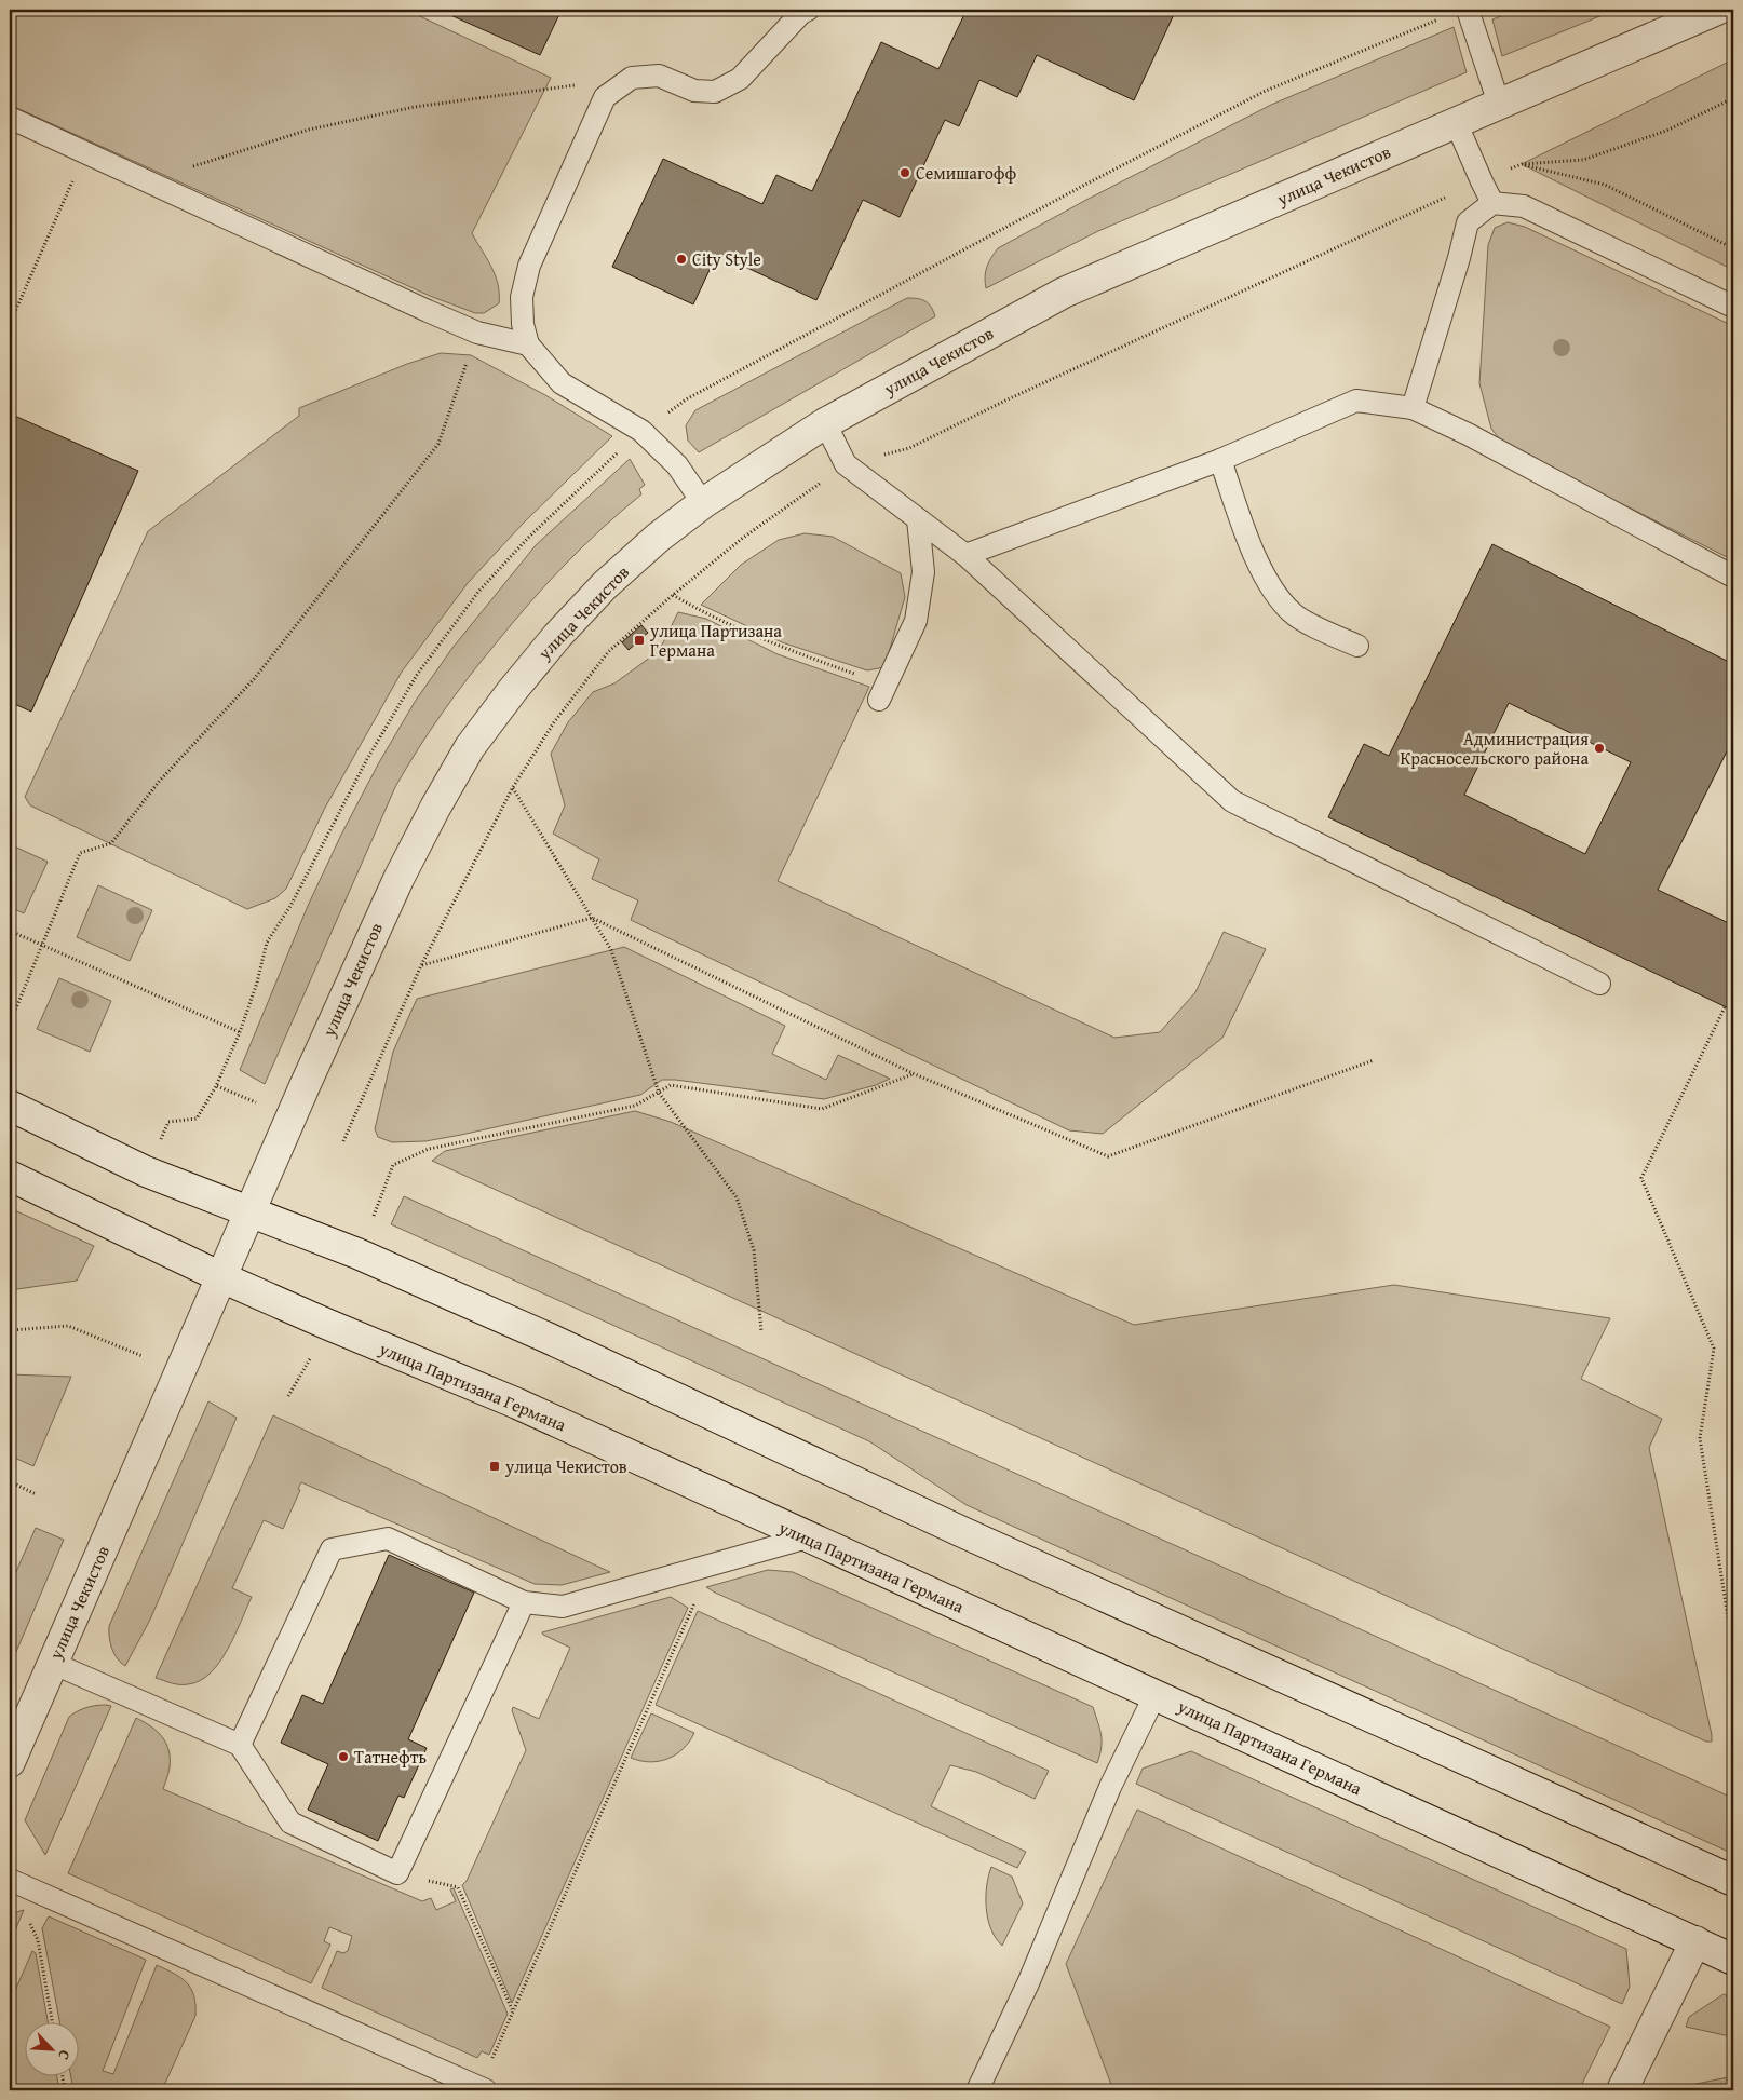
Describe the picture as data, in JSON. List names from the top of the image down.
{
  "streets": {
    "main road": ["улица Чекистов", "улица Партизана Германа"]
  },
  "crossings": [
    ["улица Чекистов", "улица Партизана Германа"]
  ],
  "places": {
    "other": [
      "Семишагофф",
      "City Style",
      "Администрация Красносельского района",
      "Татнефть"
    ],
    "transit": ["улица Партизана Германа", "улица Чекистов"]
  },
  "north": "bottom right"
}
